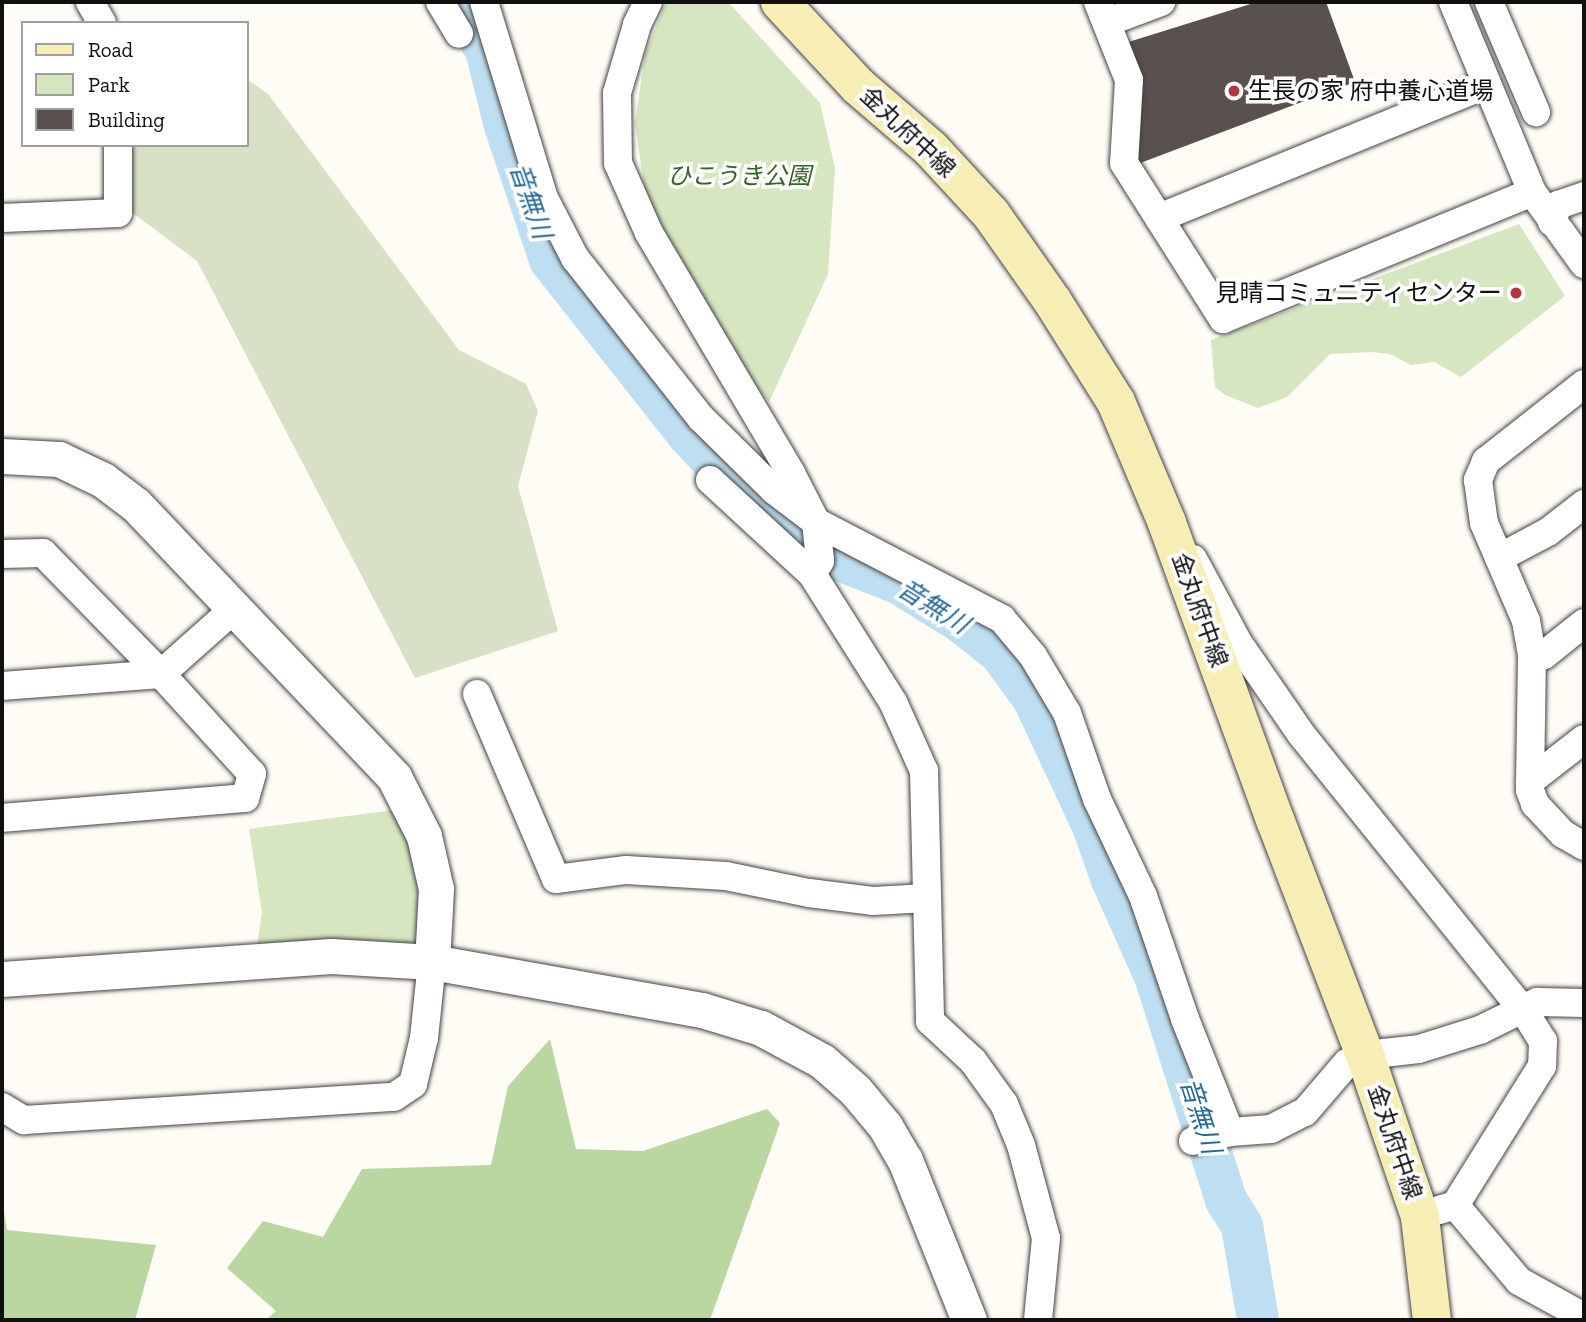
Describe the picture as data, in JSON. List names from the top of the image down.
{
  "streets": {
    "main road": ["金丸府中線"]
  },
  "water": ["音無川"],
  "parks": ["ひこうき公園"],
  "places": ["生長の家 府中養心道場", "見晴コミュニティセンター"],
  "legend": ["Road", "Park", "Building"]
}
